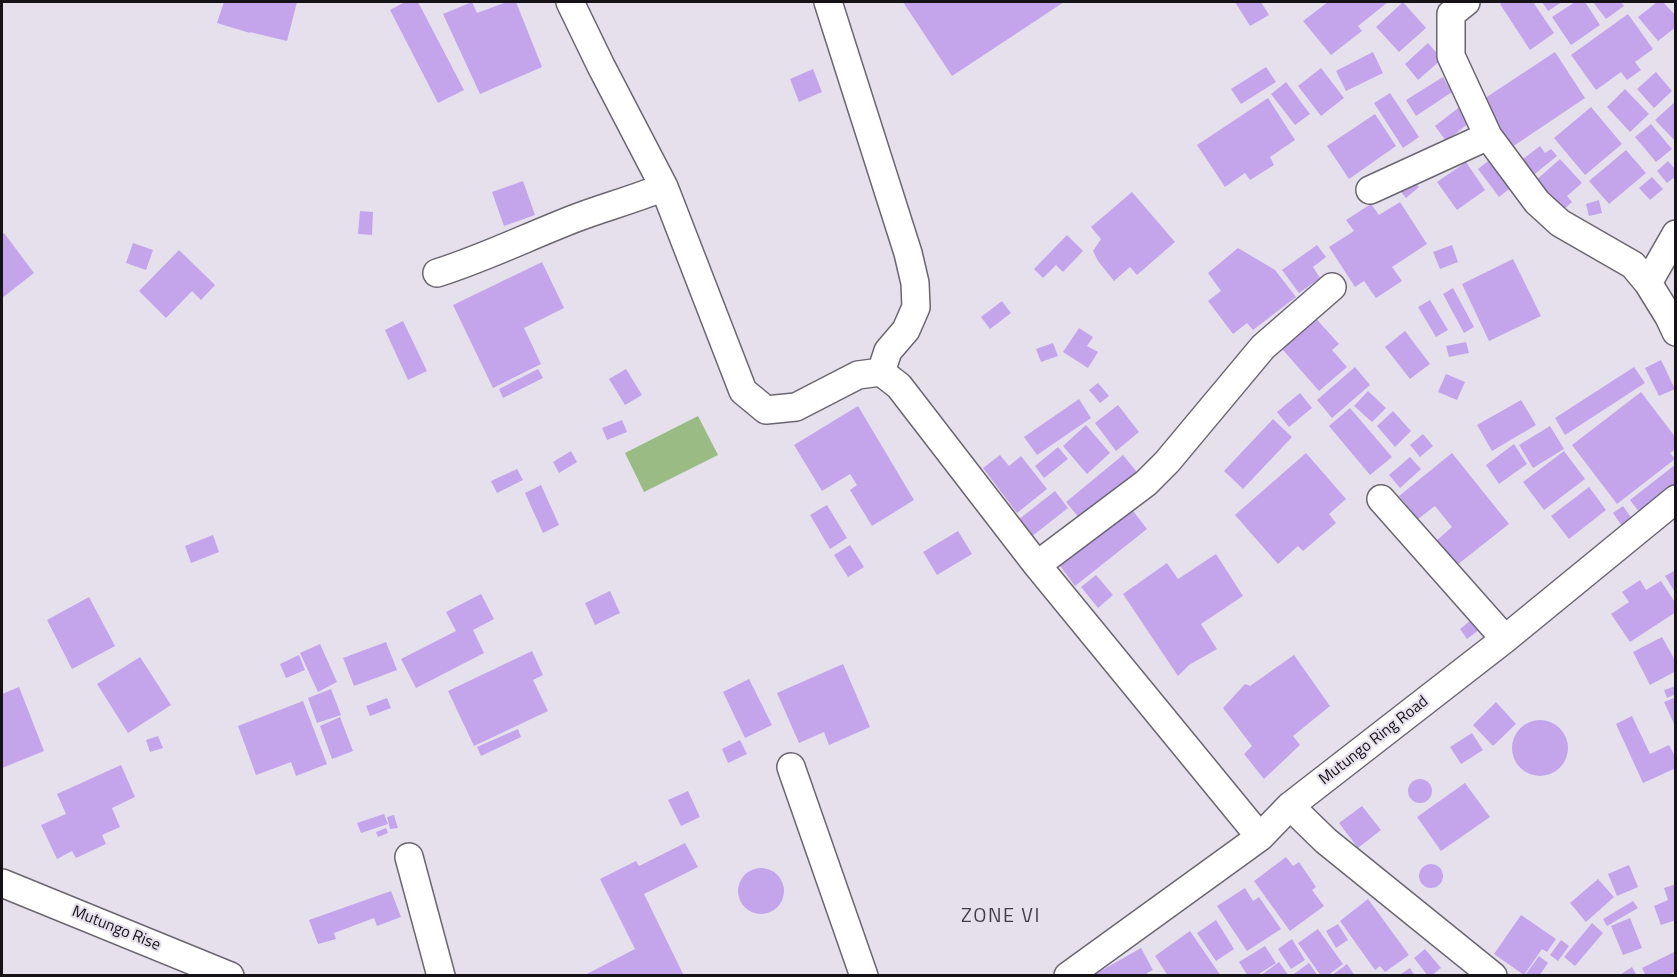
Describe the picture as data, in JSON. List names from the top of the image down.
{
  "streets": {
    "street": ["Mutungo Ring Road", "Mutungo Rise"]
  },
  "districts": ["ZONE VI"]
}
